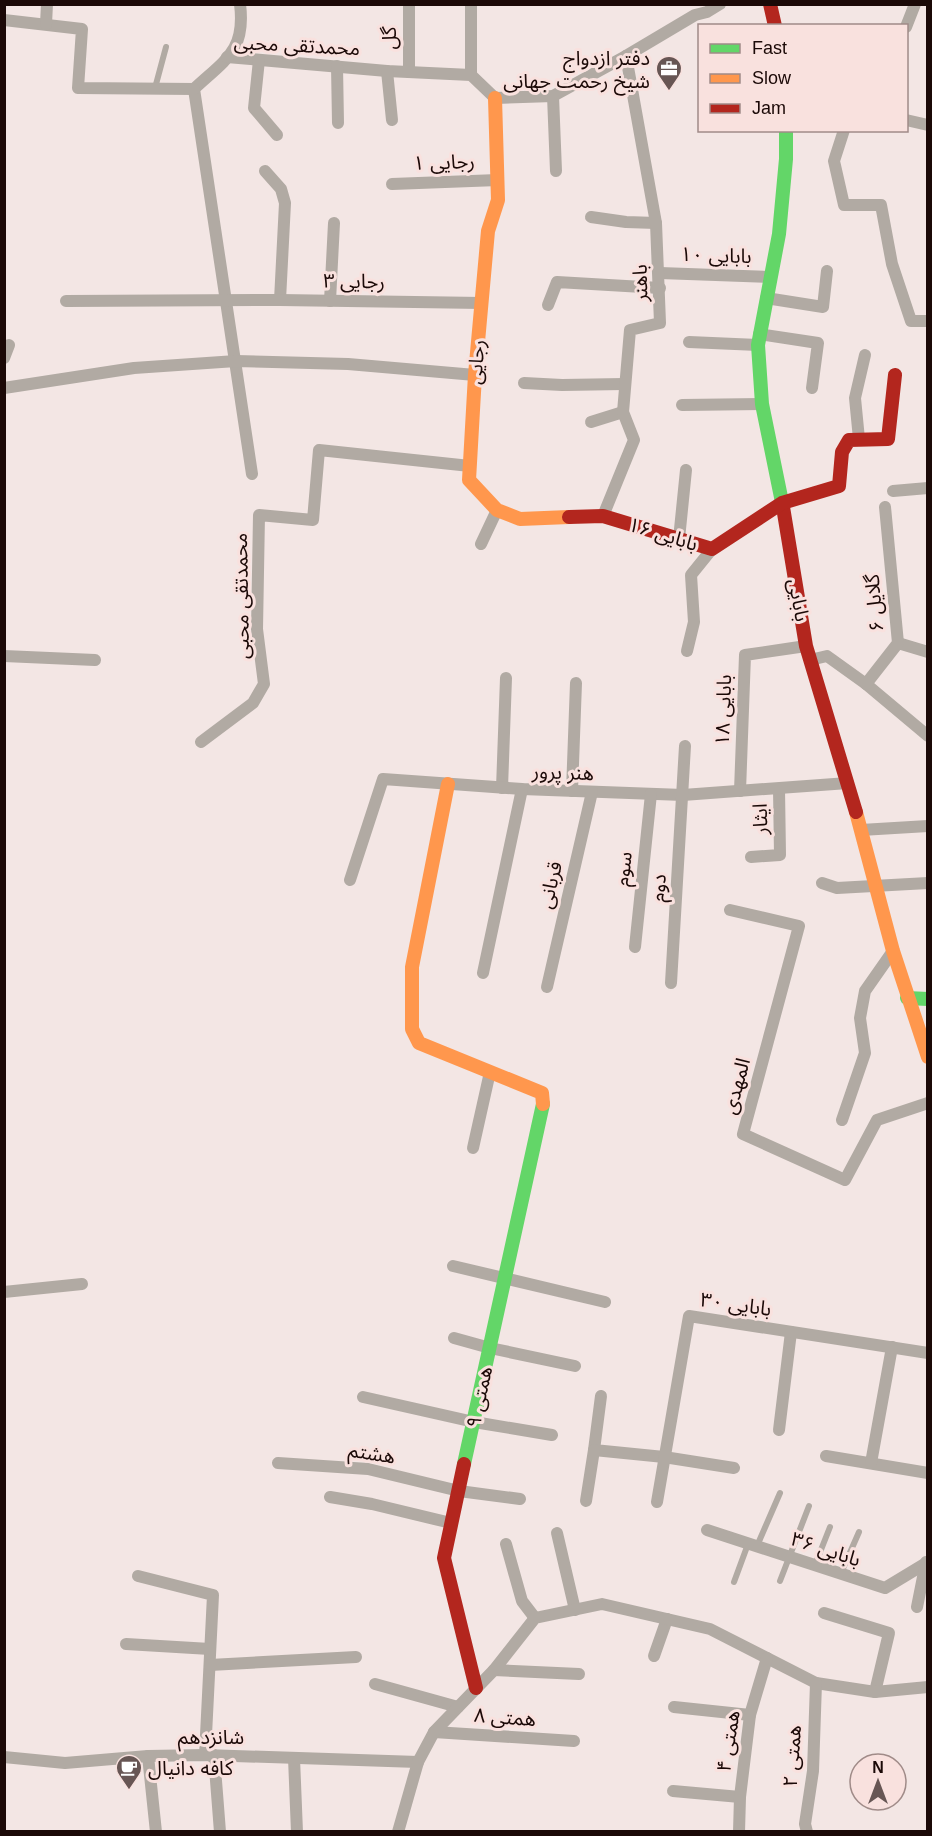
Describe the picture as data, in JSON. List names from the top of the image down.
{
  "streets": {
    "street": [
      "گل",
      "محمدتقی محبی",
      "رجایی ۱",
      "بابایی ۱۰",
      "رجایی ۳",
      "باهنر",
      "رجایی",
      "بابایی ۱۶",
      "بابایی",
      "گلایل ۶",
      "بابایی ۱۸",
      "هنر پرور",
      "ایثار",
      "سوم",
      "قربانی",
      "دوم",
      "المهدی",
      "بابایی ۳۰",
      "همتی ۹",
      "هشتم",
      "بابایی ۳۶",
      "همتی ۸",
      "شانزدهم",
      "همتی ۴",
      "همتی ۲"
    ]
  },
  "crossings": [
    ["گل", "محمدتقی محبی"],
    ["محمدتقی محبی", "رجایی"],
    ["رجایی ۱", "رجایی"],
    ["بابایی ۱۰", "باهنر"],
    ["بابایی ۱۰", "بابایی"],
    ["رجایی ۳", "رجایی"],
    ["باهنر", "رجایی"],
    ["باهنر", "بابایی ۱۶"],
    ["رجایی", "بابایی ۱۶"],
    ["بابایی ۱۶", "بابایی"],
    ["بابایی", "بابایی ۱۸"],
    ["بابایی", "هنر پرور"],
    ["بابایی ۱۸", "هنر پرور"],
    ["هنر پرور", "ایثار"],
    ["هنر پرور", "سوم"],
    ["هنر پرور", "قربانی"],
    ["هنر پرور", "دوم"],
    ["همتی ۹", "هشتم"]
  ],
  "places": {
    "office": ["دفتر ازدواج شیخ رحمت جهانی"],
    "cafe": ["کافه دانیال"]
  },
  "legend": ["Fast", "Slow", "Jam"],
  "north": "top"
}
